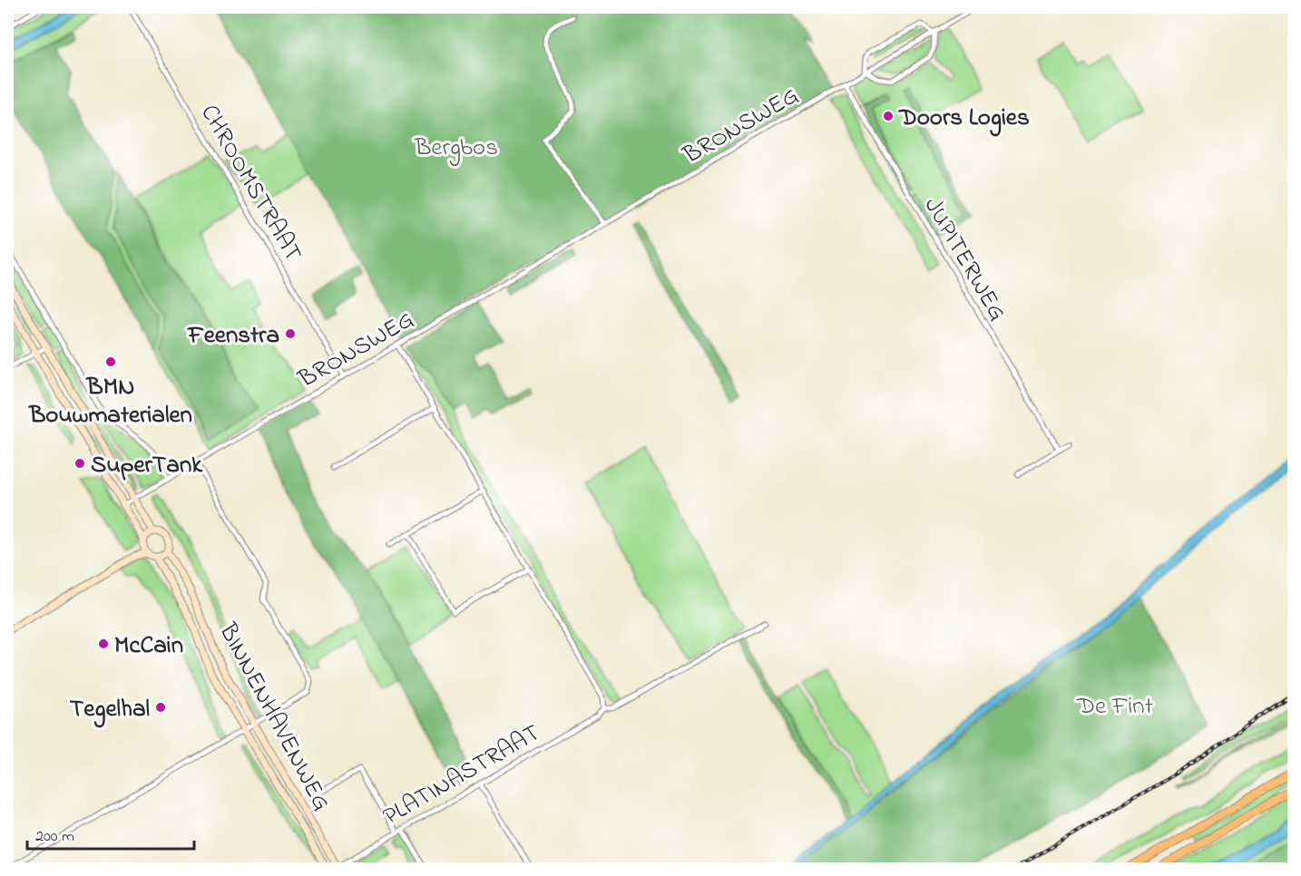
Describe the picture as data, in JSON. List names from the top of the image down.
{
  "streets": {
    "main road": ["BINNENHAVENWEG"],
    "street": [
      "BRONSWEG",
      "CHROOMSTRAAT",
      "JUPITERWEG",
      "PLATINASTRAAT"
    ]
  },
  "crossings": [
    ["BRONSWEG", "CHROOMSTRAAT"],
    ["BRONSWEG", "JUPITERWEG"],
    ["BINNENHAVENWEG", "PLATINASTRAAT"]
  ],
  "parks": ["Bergbos", "De Fint"],
  "places": [
    "Doors Logies",
    "Feenstra",
    "BMN Bouwmaterialen",
    "SuperTank",
    "McCain",
    "Tegelhal"
  ],
  "scale_bar": "200 m"
}
